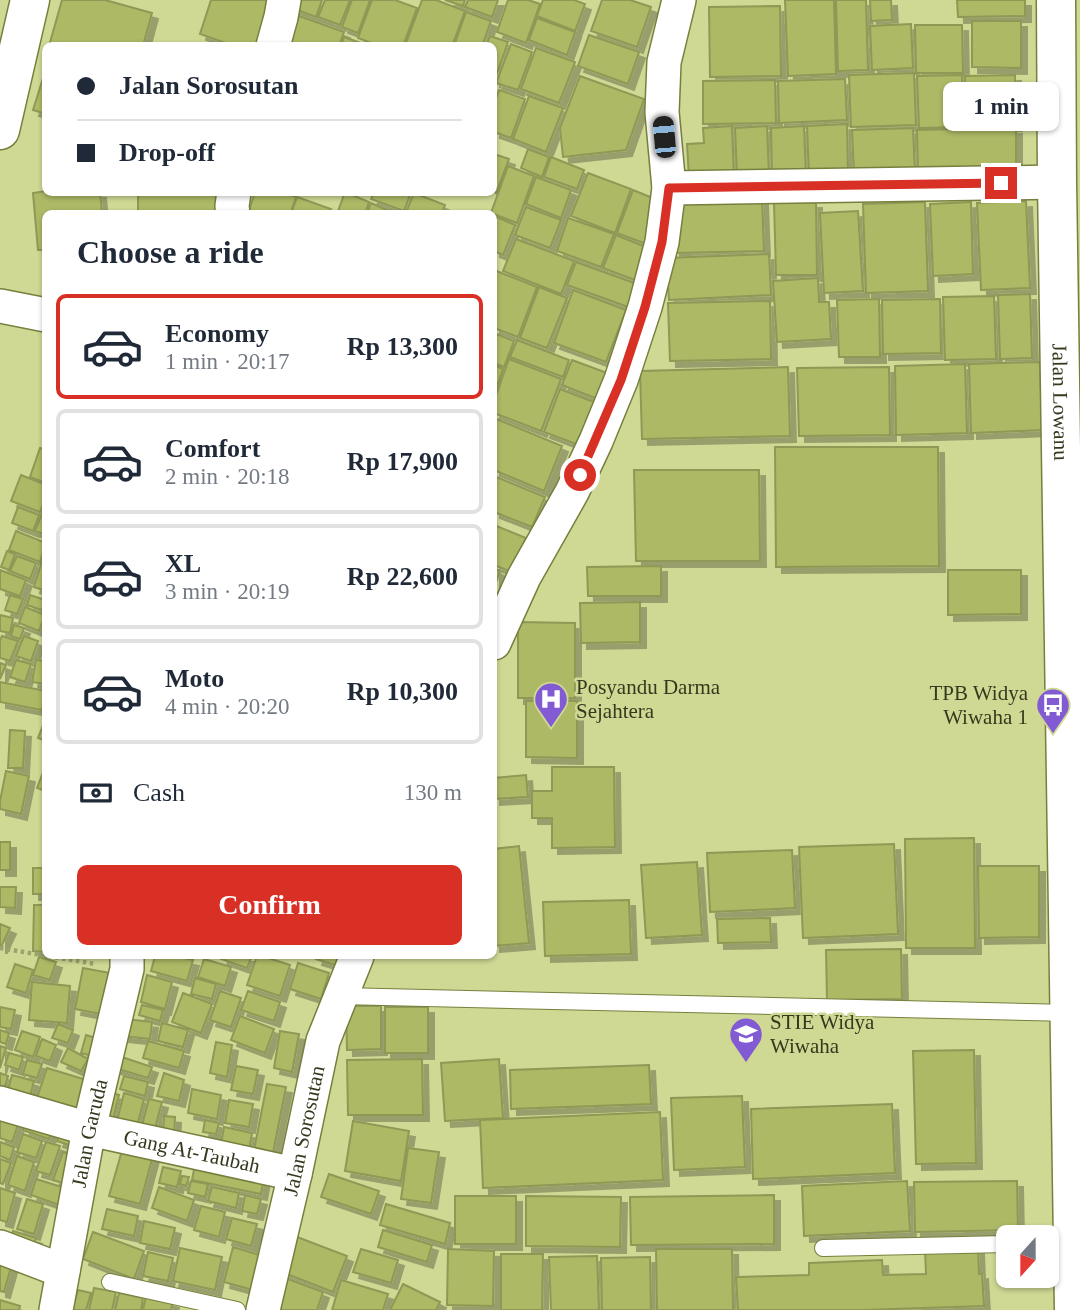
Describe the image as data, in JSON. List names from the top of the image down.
{
  "streets": {
    "main road": ["Jalan Lowanu"],
    "street": ["Jalan Sorosutan", "Jalan Garuda", "Gang At-Taubah"]
  },
  "crossings": [
    ["Jalan Sorosutan", "Gang At-Taubah"],
    ["Jalan Garuda", "Gang At-Taubah"]
  ],
  "places": {
    "hospital": ["Posyandu Darma Sejahtera"],
    "bus stop": ["TPB Widya Wiwaha 1"],
    "school or university": ["STIE Widya Wiwaha"]
  },
  "north": "bottom",
  "page": {
    "banner": ["Jalan Sorosutan", "Drop-off"],
    "bubble": "1 min",
    "heading": "Choose a ride",
    "list": [
      {
        "name": "Economy",
        "note": "1 min · 20:17",
        "value": "Rp 13,300"
      },
      {
        "name": "Comfort",
        "note": "2 min · 20:18",
        "value": "Rp 17,900"
      },
      {
        "name": "XL",
        "note": "3 min · 20:19",
        "value": "Rp 22,600"
      },
      {
        "name": "Moto",
        "note": "4 min · 20:20",
        "value": "Rp 10,300"
      }
    ],
    "pay": ["Cash", "130 m"],
    "buttons": "Confirm"
  }
}
